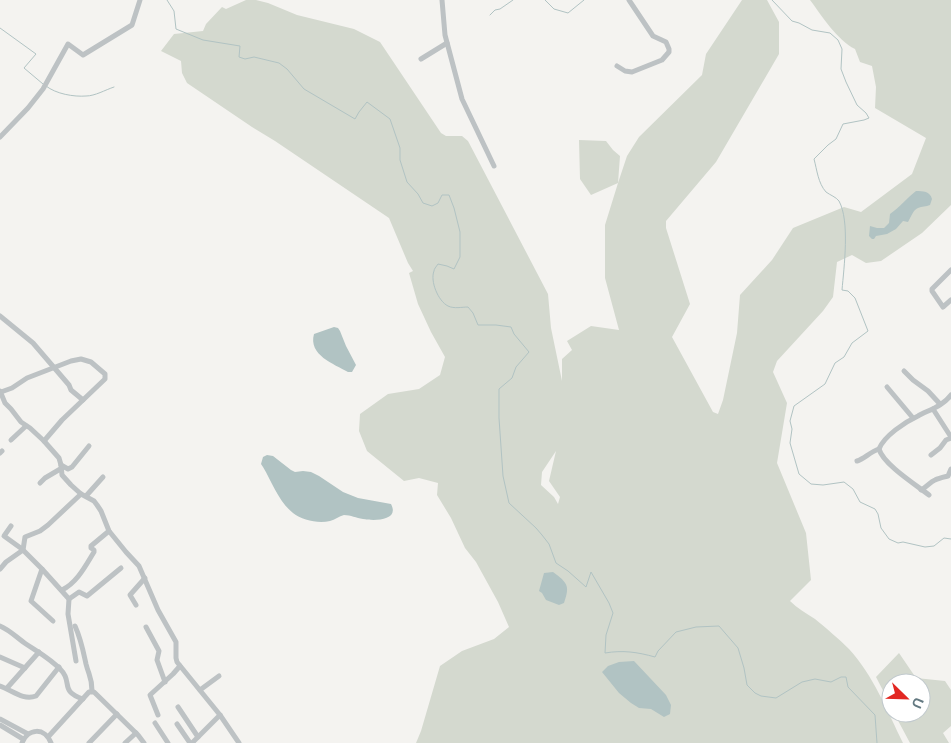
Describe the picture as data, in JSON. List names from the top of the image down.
{
  "north": "bottom right"
}
